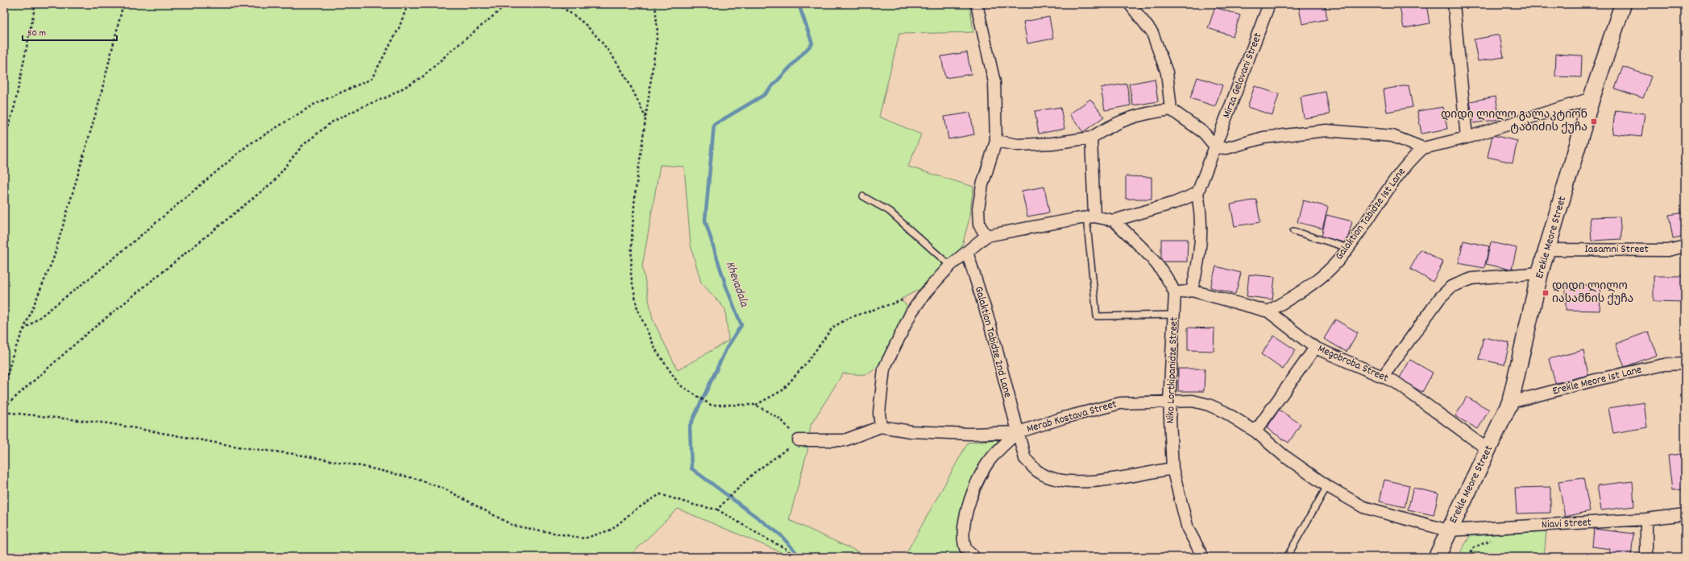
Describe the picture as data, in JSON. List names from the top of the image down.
{
  "streets": {
    "street": [
      "Mirza Gelovani Street",
      "Galaktion Tabidze 1st Lane",
      "Erekle Meore Street",
      "Iasamni Street",
      "Galaktion Tabidze 2nd Lane",
      "Megobroba Street",
      "Niko Lortkipanidze Street",
      "Erekle Meore 1st Lane",
      "Merab Kostava Street",
      "Niavi Street"
    ]
  },
  "crossings": [
    ["Galaktion Tabidze 1st Lane", "Megobroba Street"],
    ["Erekle Meore Street", "Iasamni Street"],
    ["Erekle Meore Street", "Megobroba Street"],
    ["Erekle Meore Street", "Erekle Meore 1st Lane"],
    ["Erekle Meore Street", "Merab Kostava Street"],
    ["Erekle Meore Street", "Niavi Street"],
    ["Galaktion Tabidze 2nd Lane", "Niko Lortkipanidze Street"],
    ["Galaktion Tabidze 2nd Lane", "Merab Kostava Street"],
    ["Niko Lortkipanidze Street", "Merab Kostava Street"],
    ["Merab Kostava Street", "Niavi Street"]
  ],
  "water": ["Khevadala"],
  "places": {
    "transit": ["დიდი ლილო გალაკტიონ ტაბიძის ქუჩა", "დიდი ლილო იასამნის ქუჩა"]
  },
  "scale_bar": "50 m"
}
